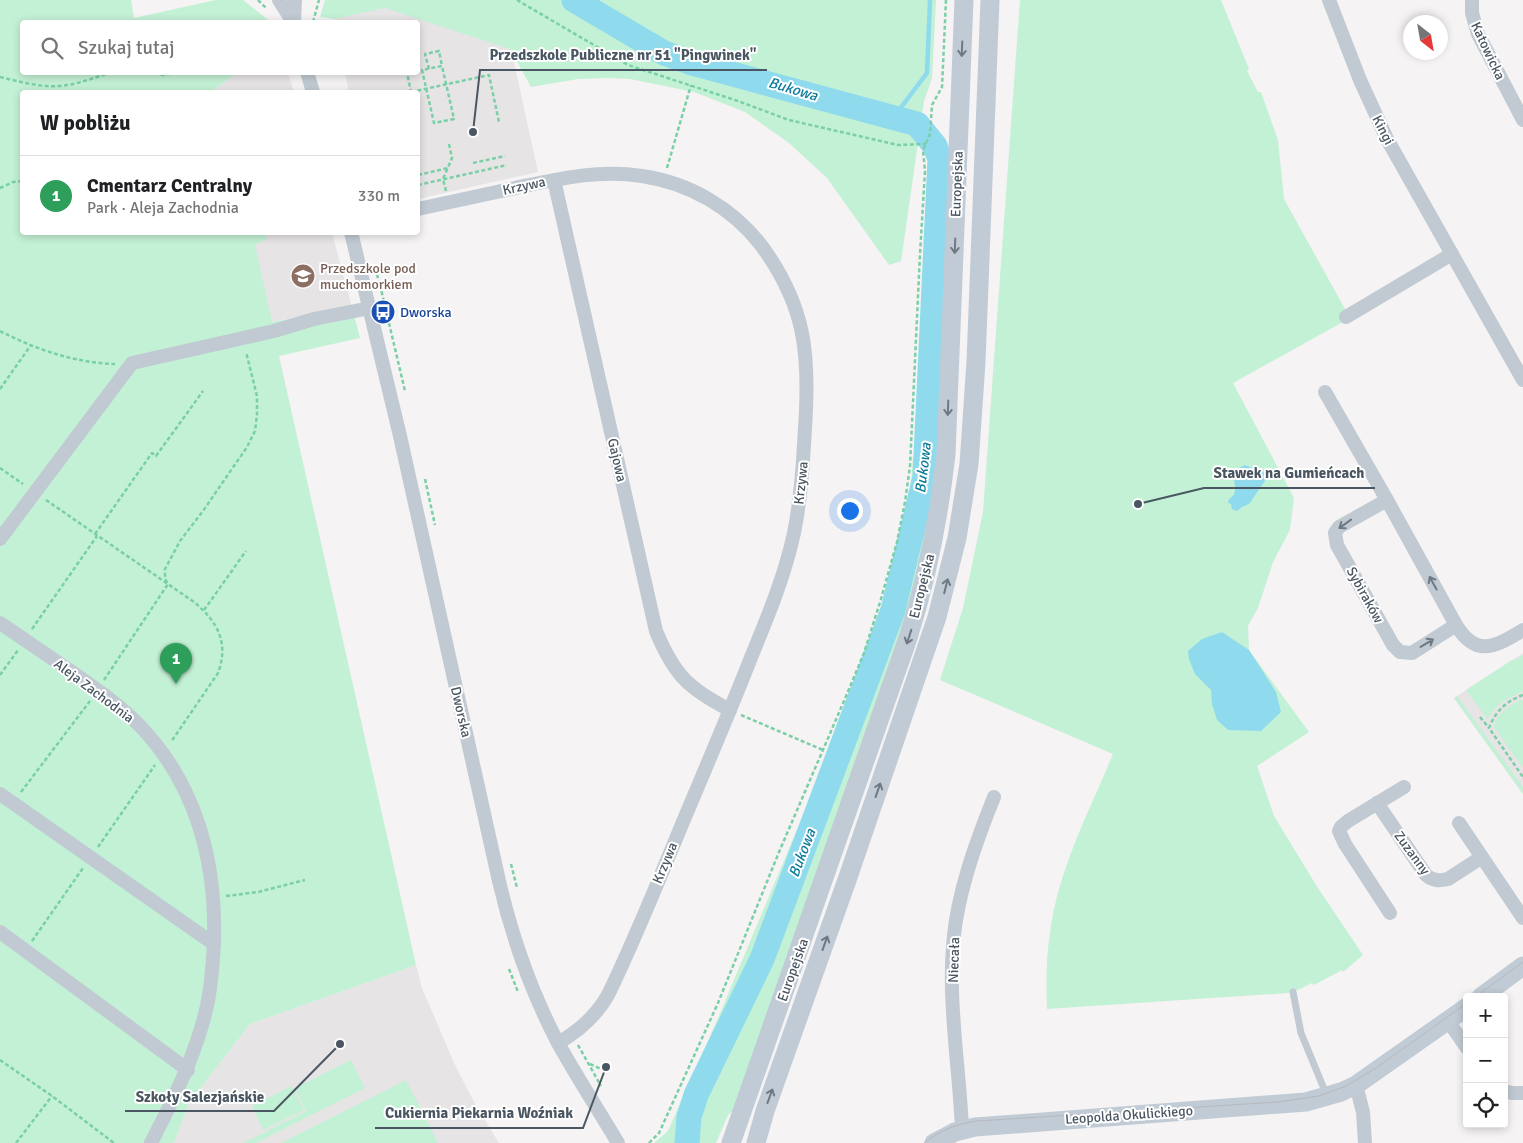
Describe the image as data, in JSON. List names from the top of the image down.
{
  "streets": {
    "main road": ["Europejska", "Leopolda Okulickiego"],
    "street": [
      "Katowicka",
      "Kingi",
      "Krzywa",
      "Gajowa",
      "Sybiraków",
      "Aleja Zachodnia",
      "Dworska",
      "Zuzanny",
      "Niecała"
    ]
  },
  "crossings": [
    ["Krzywa", "Gajowa"],
    ["Krzywa", "Dworska"],
    ["Niecała", "Leopolda Okulickiego"]
  ],
  "water": ["Bukowa"],
  "places": {
    "other": [
      "Przedszkole Publiczne nr 51 \"Pingwinek\"",
      "Stawek na Gumieńcach",
      "Szkoły Salezjańskie",
      "Cukiernia Piekarnia Woźniak"
    ],
    "school or university": ["Przedszkole pod muchomorkiem"],
    "bus stop": ["Dworska"]
  },
  "north": "bottom right",
  "page": {
    "search": "Szukaj tutaj",
    "heading": "W pobliżu",
    "list": [
      {
        "mark": "1",
        "name": "Cmentarz Centralny",
        "note": "Park · Aleja Zachodnia",
        "value": "330 m"
      }
    ],
    "pins": "1",
    "map_buttons": ["+", "−"]
  }
}
